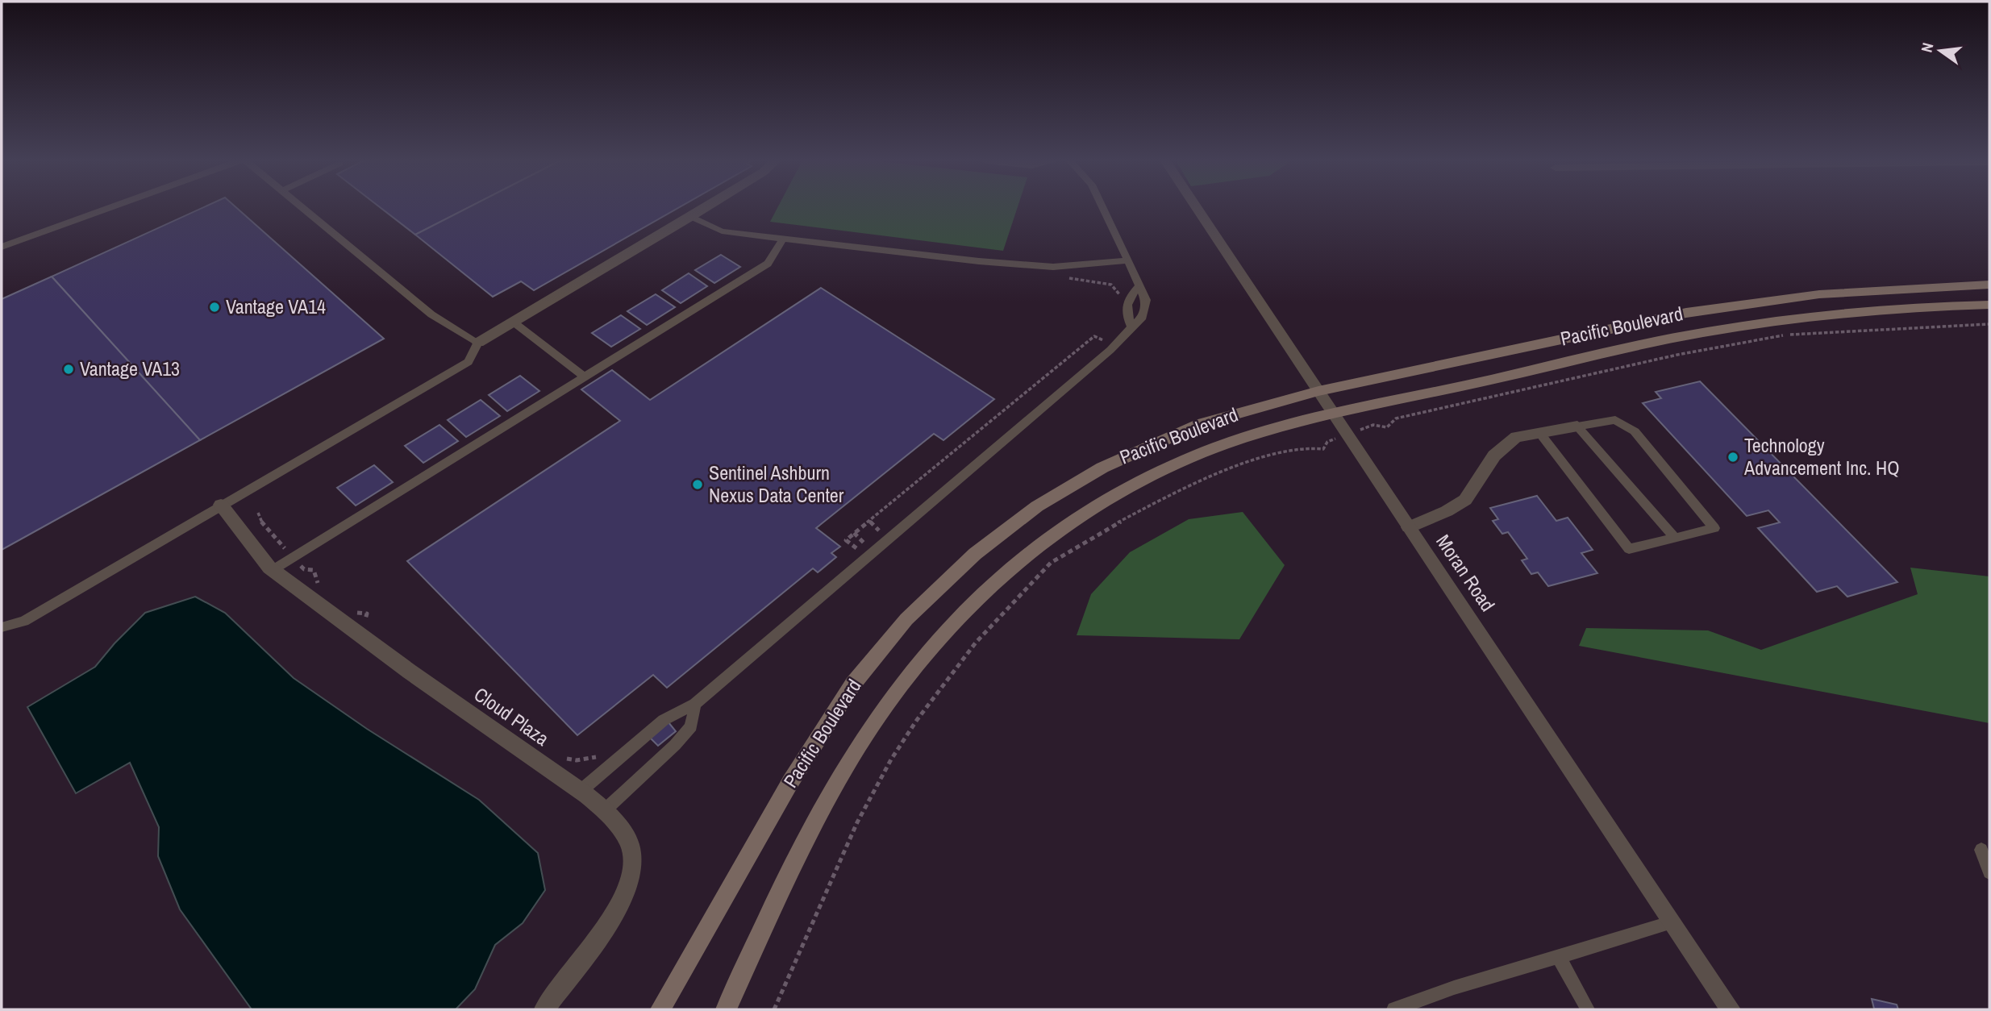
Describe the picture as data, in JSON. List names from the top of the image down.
{
  "streets": {
    "main road": ["Pacific Boulevard"],
    "street": ["Moran Road", "Cloud Plaza"]
  },
  "crossings": [
    ["Pacific Boulevard", "Moran Road"]
  ],
  "places": [
    "Vantage VA14",
    "Vantage VA13",
    "Technology Advancement Inc. HQ",
    "Sentinel Ashburn Nexus Data Center"
  ],
  "north": "left"
}
